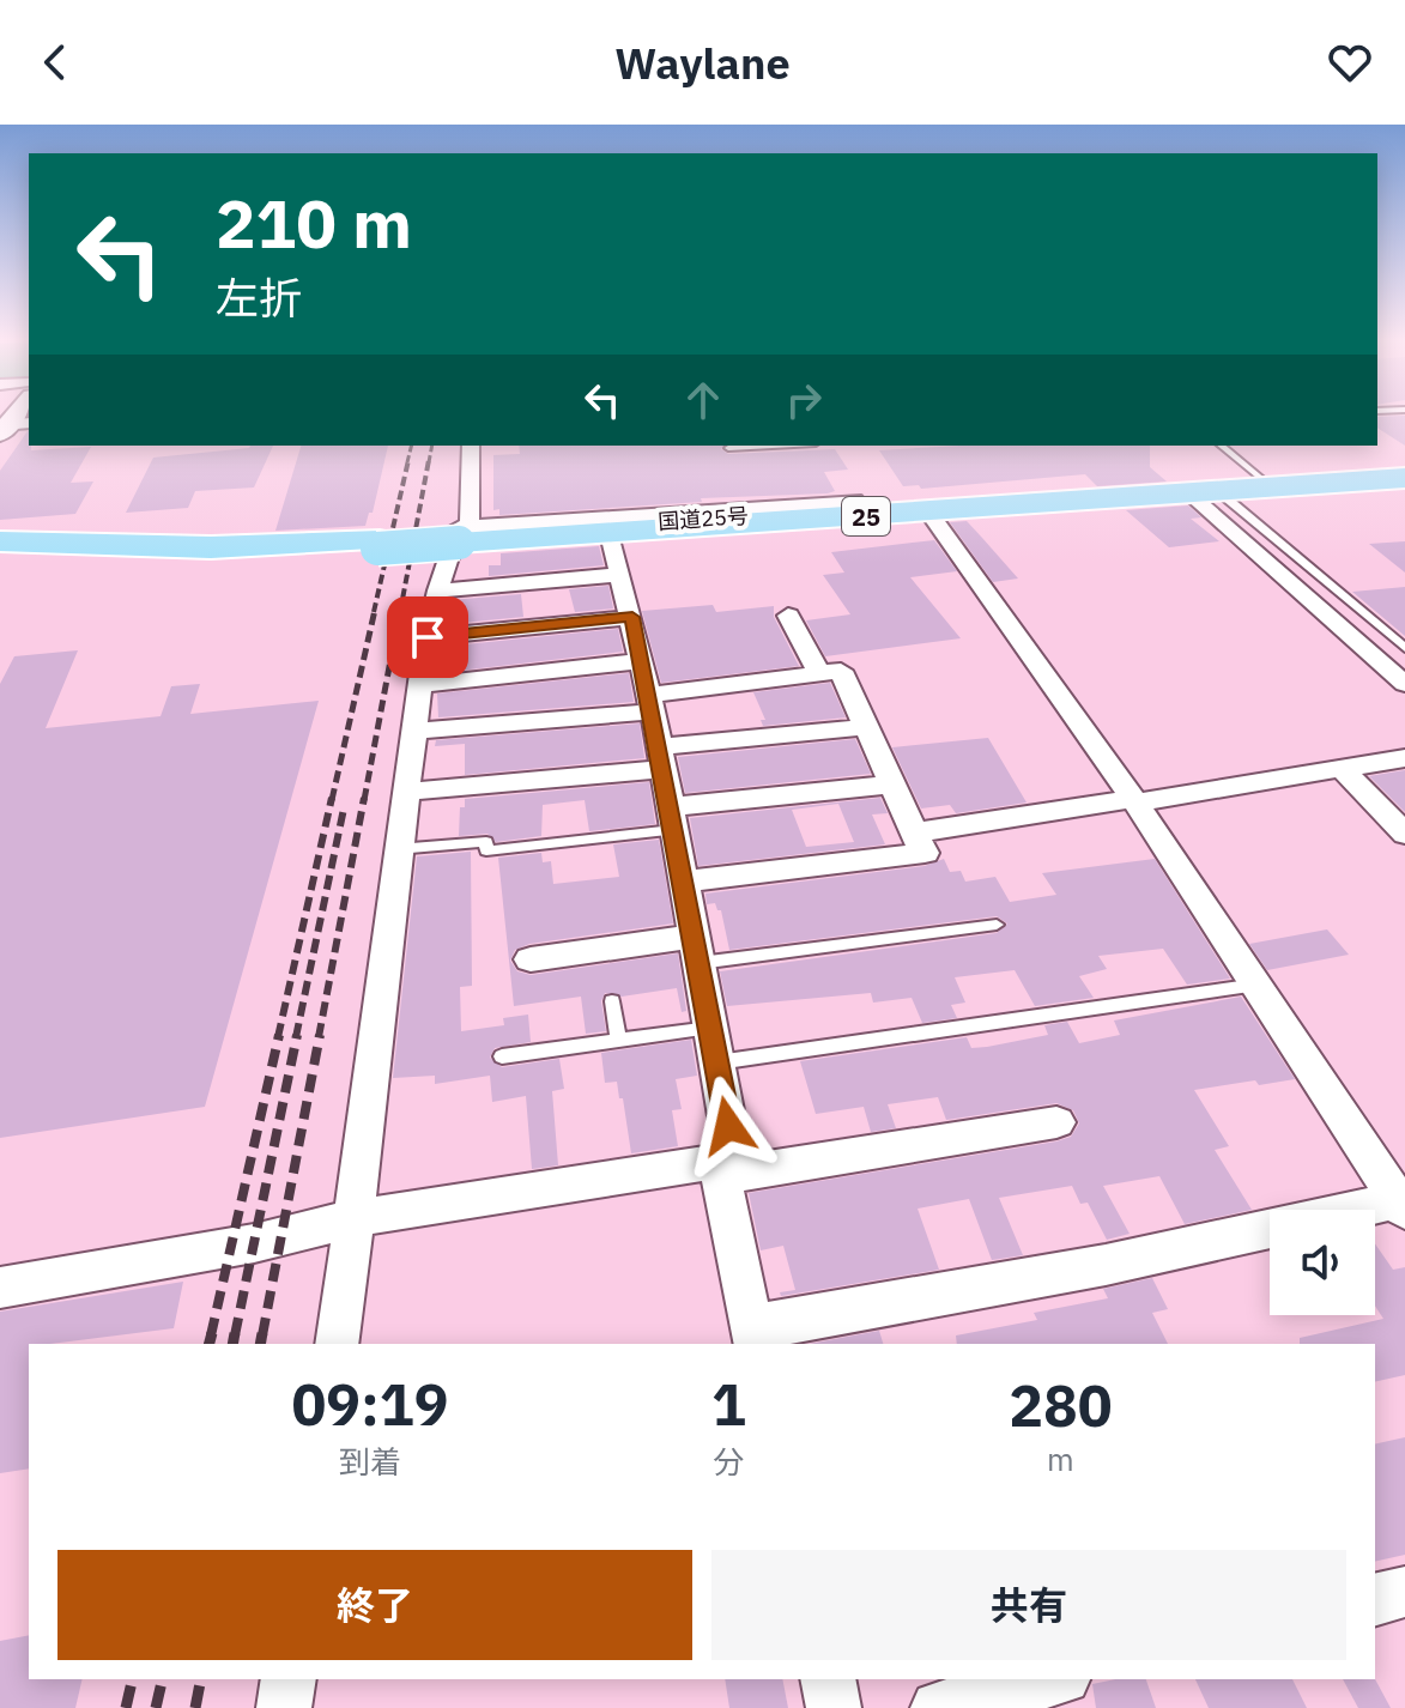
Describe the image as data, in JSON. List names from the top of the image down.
{
  "streets": {
    "highway": ["25", "国道25号"]
  },
  "crossings": [
    ["25", "国道25号"]
  ],
  "page": {
    "header": "Waylane",
    "turn": ["210 m", "左折"],
    "eta": [
      "09:19",
      "到着",
      "1",
      "分",
      "280",
      "m"
    ],
    "buttons": ["終了", "共有"]
  }
}
